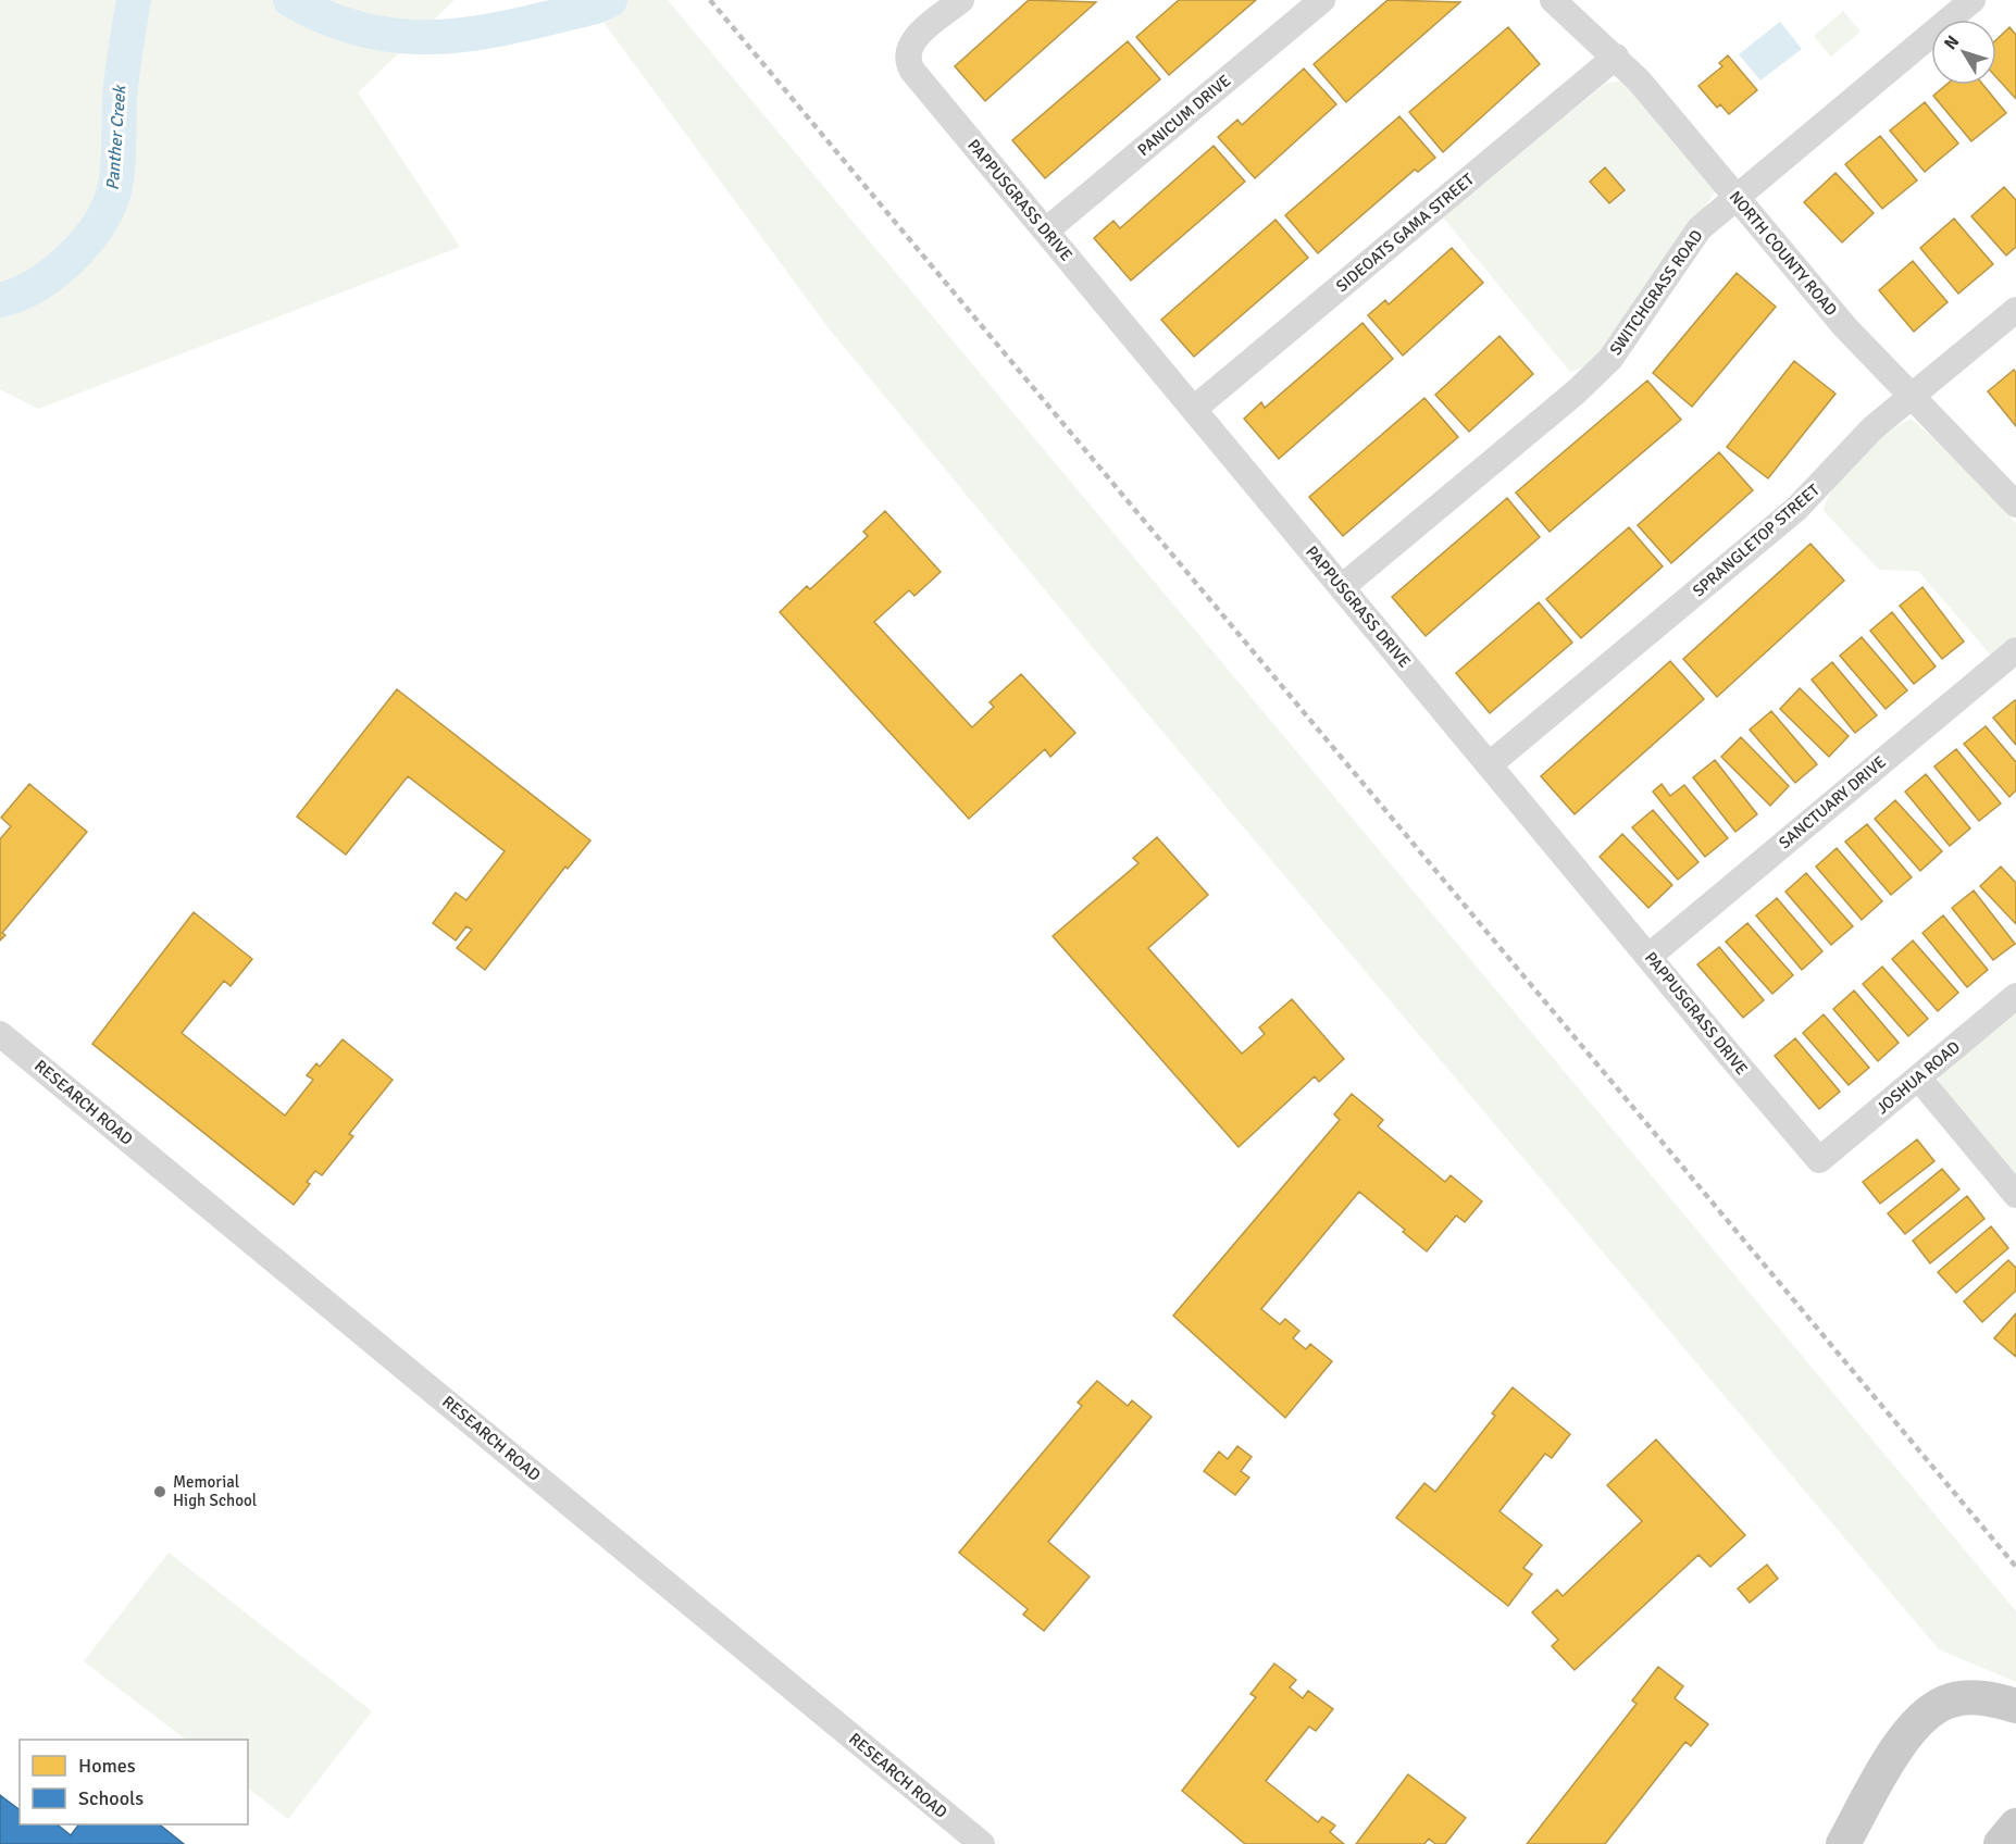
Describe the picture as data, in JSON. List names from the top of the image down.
{
  "streets": {
    "street": [
      "PANICUM DRIVE",
      "PAPPUSGRASS DRIVE",
      "SIDEOATS GAMA STREET",
      "NORTH COUNTY ROAD",
      "SWITCHGRASS ROAD",
      "SPRANGLETOP STREET",
      "SANCTUARY DRIVE",
      "JOSHUA ROAD",
      "RESEARCH ROAD"
    ]
  },
  "crossings": [
    ["PANICUM DRIVE", "PAPPUSGRASS DRIVE"],
    ["PAPPUSGRASS DRIVE", "SIDEOATS GAMA STREET"],
    ["PAPPUSGRASS DRIVE", "SWITCHGRASS ROAD"],
    ["PAPPUSGRASS DRIVE", "SPRANGLETOP STREET"],
    ["PAPPUSGRASS DRIVE", "SANCTUARY DRIVE"],
    ["PAPPUSGRASS DRIVE", "JOSHUA ROAD"],
    ["SIDEOATS GAMA STREET", "NORTH COUNTY ROAD"],
    ["NORTH COUNTY ROAD", "SWITCHGRASS ROAD"],
    ["NORTH COUNTY ROAD", "SPRANGLETOP STREET"]
  ],
  "water": ["Panther Creek"],
  "places": ["Memorial High School"],
  "legend": ["Homes", "Schools"],
  "north": "top left"
}
